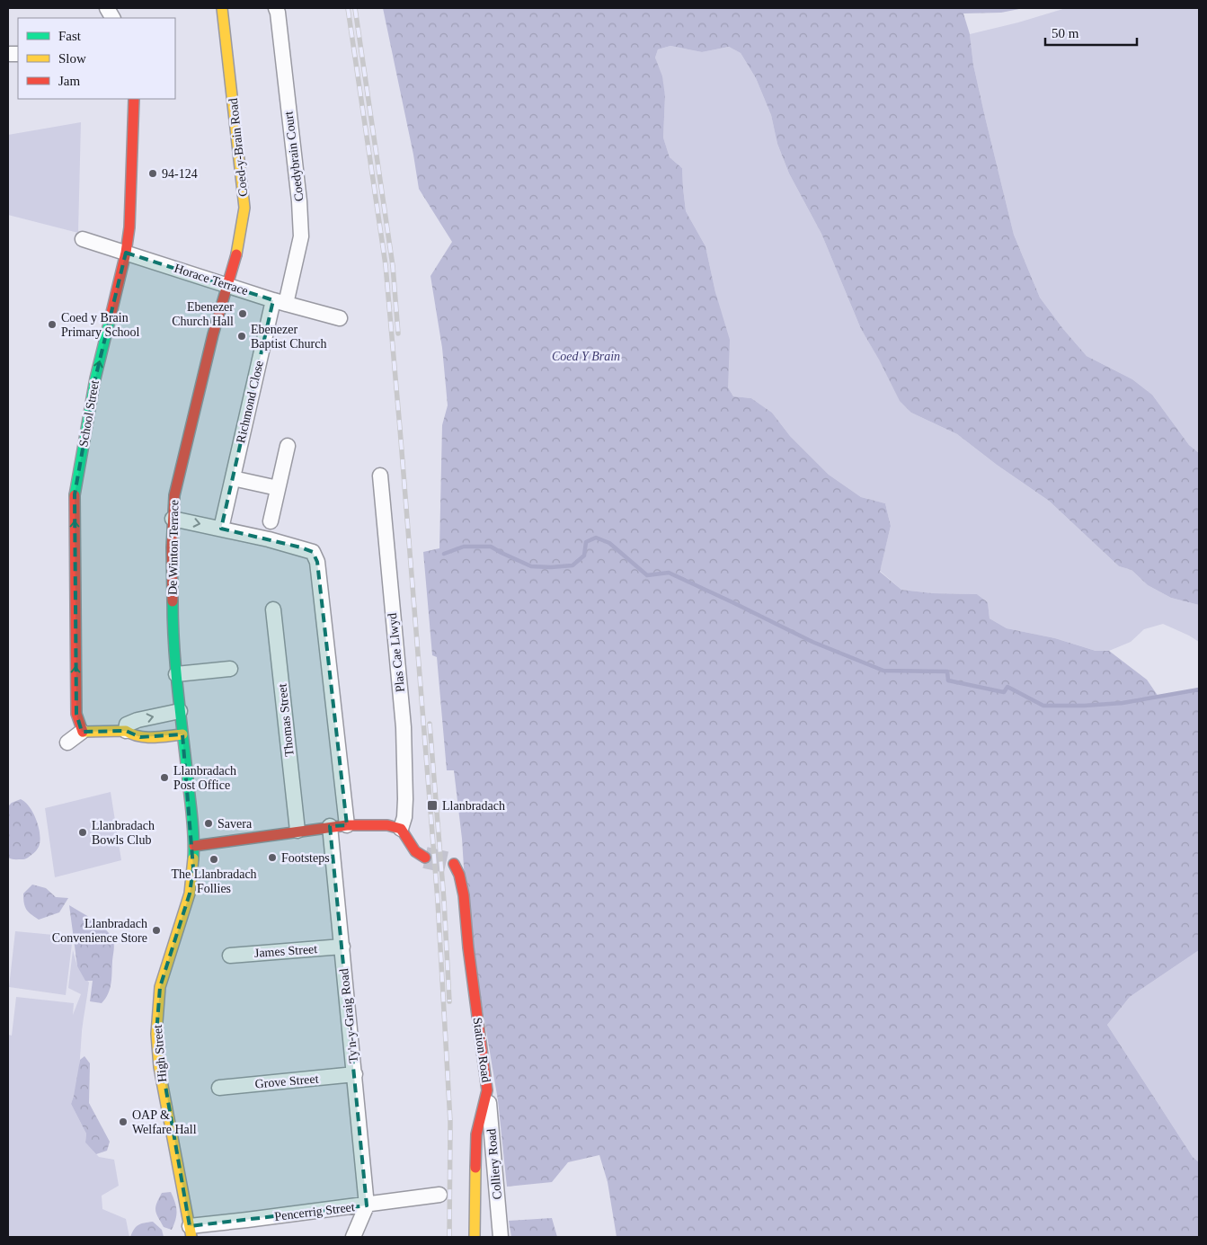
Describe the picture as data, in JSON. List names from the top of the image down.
{
  "streets": {
    "street": [
      "Coed-y-Brain Road",
      "Coedybrain Court",
      "Horace Terrace",
      "Richmond Close",
      "School Street",
      "De Winton Terrace",
      "Plas Cae Llwyd",
      "Thomas Street",
      "James Street",
      "Ty'n-y-Graig Road",
      "Station Road",
      "High Street",
      "Grove Street",
      "Colliery Road",
      "Pencerrig Street"
    ]
  },
  "crossings": [
    ["Coed-y-Brain Road", "Horace Terrace"],
    ["Coed-y-Brain Road", "De Winton Terrace"],
    ["Coedybrain Court", "Horace Terrace"],
    ["Coedybrain Court", "Richmond Close"],
    ["Horace Terrace", "Richmond Close"],
    ["Horace Terrace", "School Street"],
    ["Horace Terrace", "De Winton Terrace"],
    ["De Winton Terrace", "High Street"],
    ["James Street", "Ty'n-y-Graig Road"],
    ["Ty'n-y-Graig Road", "Grove Street"],
    ["Ty'n-y-Graig Road", "Pencerrig Street"],
    ["Station Road", "Colliery Road"],
    ["High Street", "Pencerrig Street"]
  ],
  "one_way": ["School Street"],
  "parks": ["Coed Y Brain"],
  "places": {
    "other": [
      "94-124",
      "Ebenezer Church Hall",
      "Coed y Brain Primary School",
      "Ebenezer Baptist Church",
      "Llanbradach Post Office",
      "Savera",
      "Llanbradach Bowls Club",
      "Footsteps",
      "The Llanbradach Follies",
      "Llanbradach Convenience Store",
      "OAP & Welfare Hall"
    ],
    "transit": ["Llanbradach"]
  },
  "legend": ["Fast", "Slow", "Jam"],
  "scale_bar": "50 m"
}
